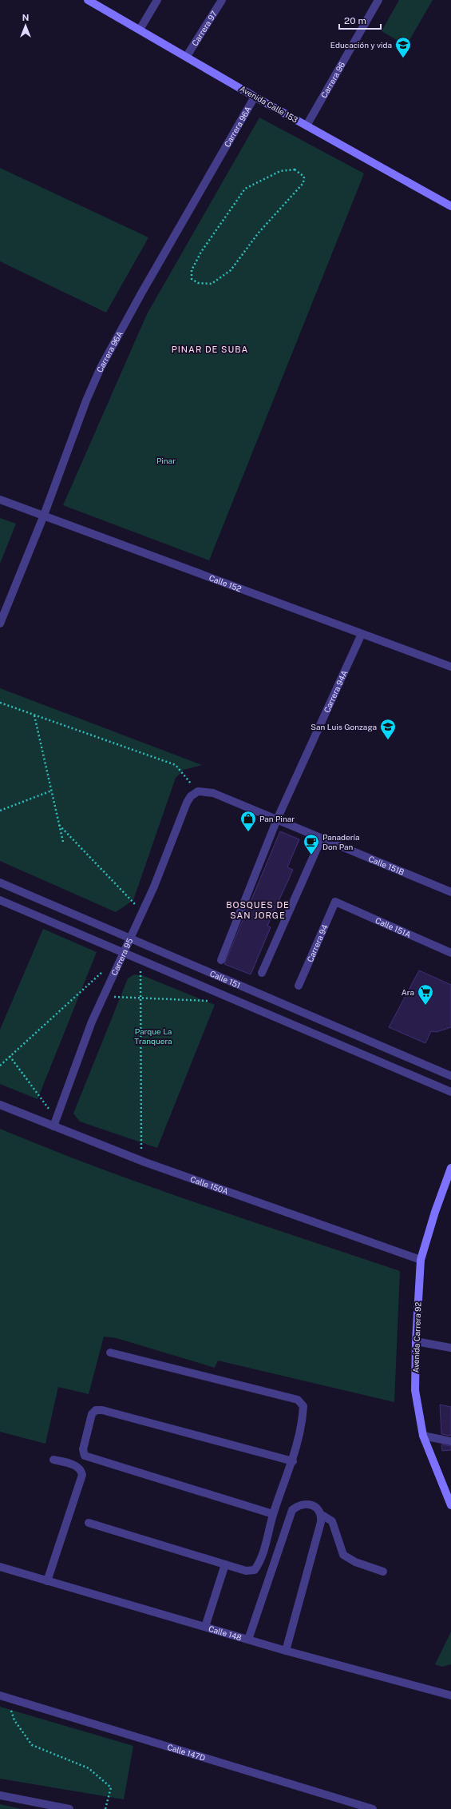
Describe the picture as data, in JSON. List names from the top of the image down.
{
  "streets": {
    "main road": ["Avenida Calle 153", "Avenida Carrera 92"],
    "street": [
      "Carrera 97",
      "Carrera 96",
      "Carrera 96A",
      "Calle 152",
      "Carrera 94A",
      "Calle 151B",
      "Calle 151A",
      "Carrera 94",
      "Carrera 95",
      "Calle 151",
      "Calle 150A",
      "Calle 148",
      "Calle 147D"
    ]
  },
  "crossings": [
    ["Carrera 97", "Avenida Calle 153"],
    ["Carrera 96", "Avenida Calle 153"],
    ["Avenida Calle 153", "Carrera 96A"],
    ["Carrera 96A", "Calle 152"],
    ["Calle 152", "Carrera 94A"],
    ["Carrera 94A", "Calle 151B"],
    ["Calle 151B", "Carrera 95"],
    ["Calle 151A", "Carrera 94"],
    ["Carrera 95", "Calle 151"],
    ["Carrera 95", "Calle 150A"],
    ["Calle 150A", "Avenida Carrera 92"]
  ],
  "districts": ["PINAR DE SUBA", "BOSQUES DE SAN JORGE"],
  "parks": ["Pinar", "Parque La Tranquera"],
  "places": {
    "school or university": ["Educación y vida", "San Luis Gonzaga"],
    "shop": ["Pan Pinar"],
    "cafe": ["Panadería Don Pan"],
    "supermarket": ["Ara"]
  },
  "scale_bar": "20 m",
  "north": "top"
}
